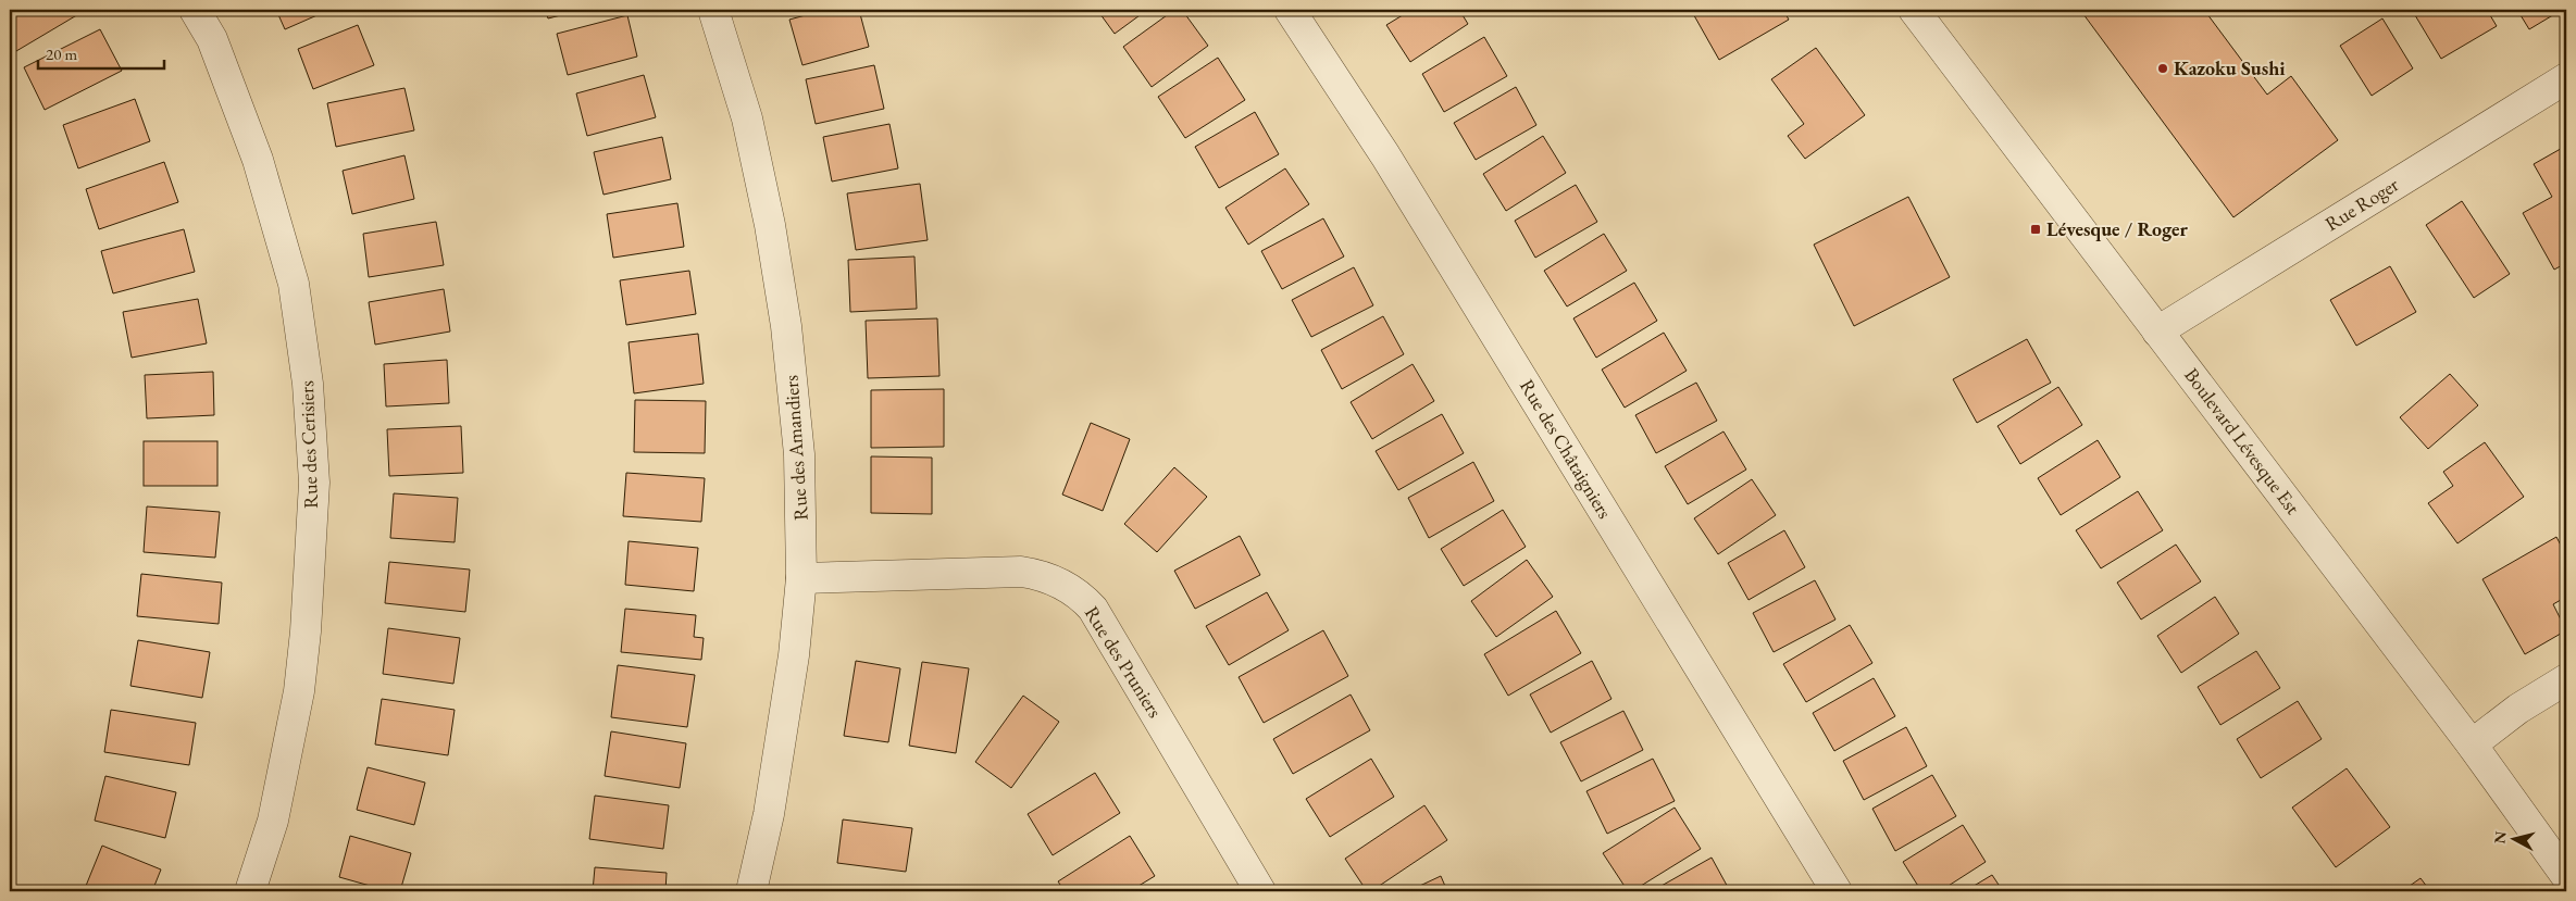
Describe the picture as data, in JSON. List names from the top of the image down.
{
  "streets": {
    "street": [
      "Rue Roger",
      "Boulevard Lévesque Est",
      "Rue des Cerisiers",
      "Rue des Amandiers",
      "Rue des Châtaigniers",
      "Rue des Pruniers"
    ]
  },
  "crossings": [
    ["Rue Roger", "Boulevard Lévesque Est"],
    ["Rue des Amandiers", "Rue des Pruniers"]
  ],
  "places": {
    "other": ["Kazoku Sushi"],
    "transit": ["Lévesque / Roger"]
  },
  "scale_bar": "20 m",
  "north": "left"
}
